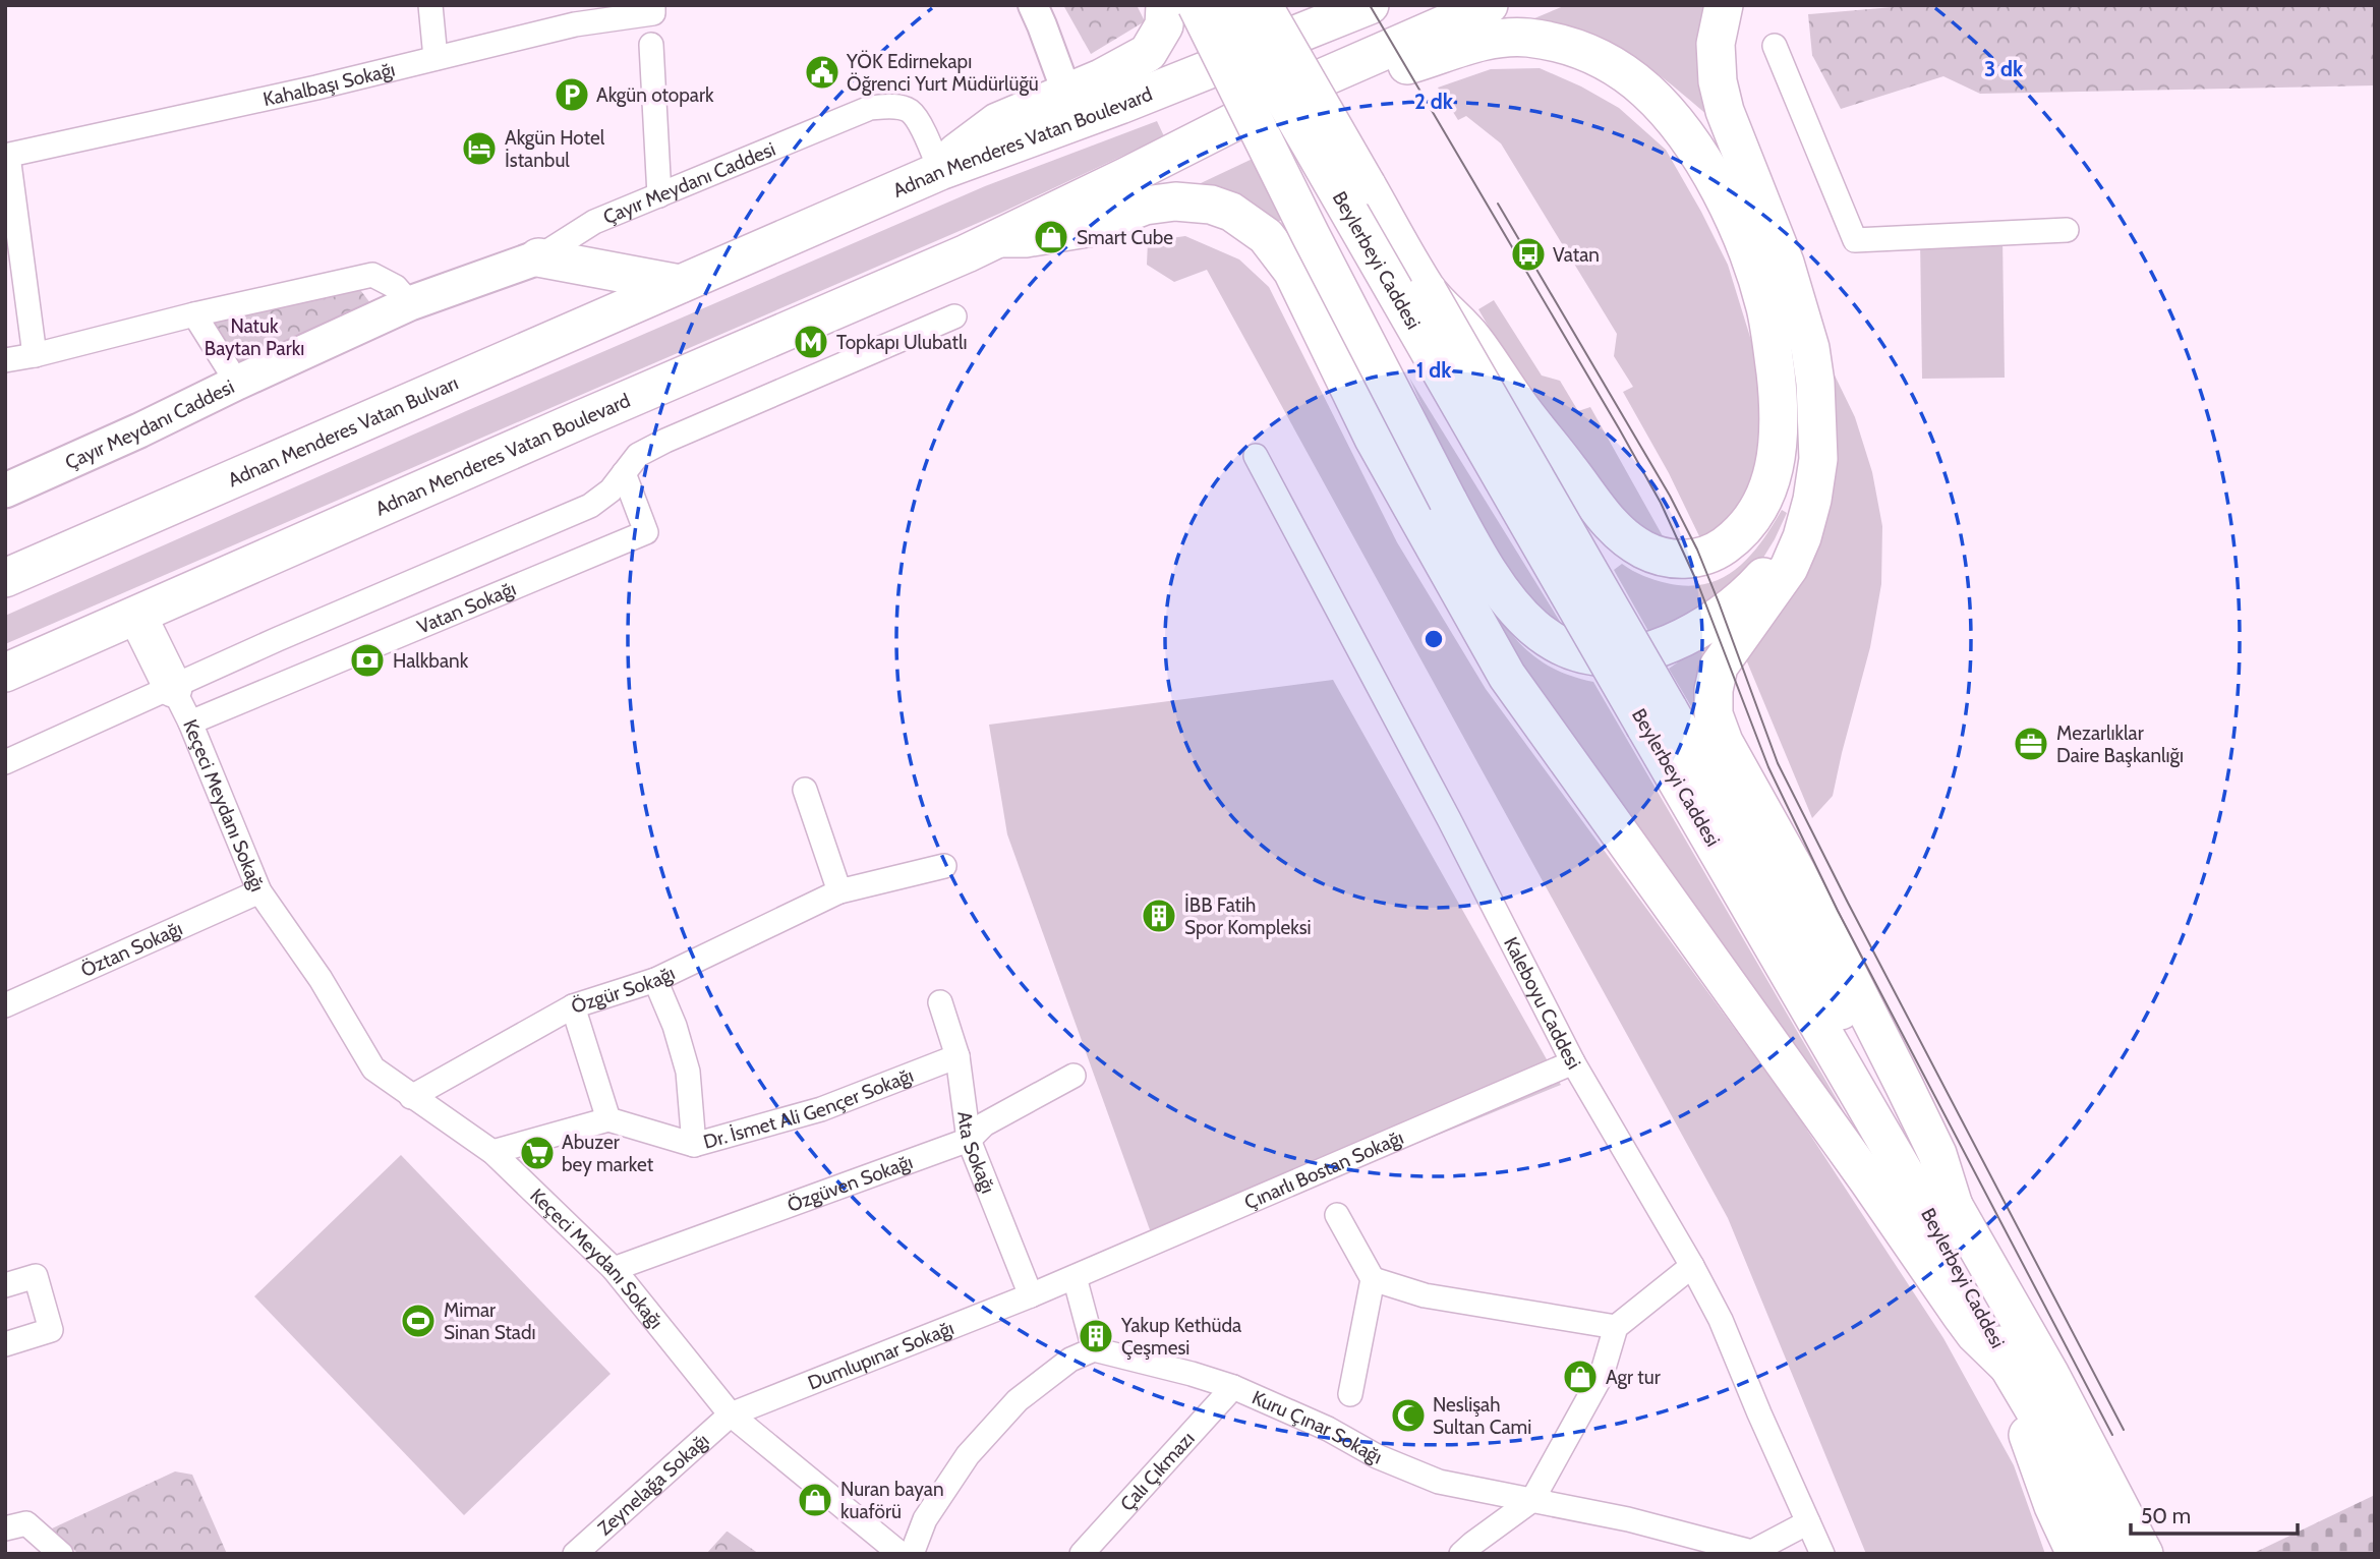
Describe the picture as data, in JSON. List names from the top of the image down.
{
  "streets": {
    "main road": [
      "Adnan Menderes Vatan Boulevard",
      "Çayır Meydanı Caddesi",
      "Beylerbeyi Caddesi",
      "Adnan Menderes Vatan Bulvarı"
    ],
    "street": [
      "Kahalbaşı Sokağı",
      "Vatan Sokağı",
      "Keçeci Meydanı Sokağı",
      "Öztan Sokağı",
      "Özgür Sokağı",
      "Kaleboyu Caddesi",
      "Dr. İsmet Ali Gençer Sokağı",
      "Ata Sokağı",
      "Çınarlı Bostan Sokağı",
      "Özgüven Sokağı",
      "Dumlupınar Sokağı",
      "Kuru Çınar Sokağı",
      "Çalı Çıkmazı",
      "Zeynelağa Sokağı"
    ]
  },
  "crossings": [
    ["Adnan Menderes Vatan Boulevard", "Çayır Meydanı Caddesi"],
    ["Adnan Menderes Vatan Boulevard", "Adnan Menderes Vatan Bulvarı"],
    ["Vatan Sokağı", "Keçeci Meydanı Sokağı"],
    ["Keçeci Meydanı Sokağı", "Öztan Sokağı"],
    ["Keçeci Meydanı Sokağı", "Özgür Sokağı"],
    ["Keçeci Meydanı Sokağı", "Özgüven Sokağı"],
    ["Keçeci Meydanı Sokağı", "Dumlupınar Sokağı"],
    ["Keçeci Meydanı Sokağı", "Zeynelağa Sokağı"],
    ["Kaleboyu Caddesi", "Çınarlı Bostan Sokağı"],
    ["Kaleboyu Caddesi", "Kuru Çınar Sokağı"],
    ["Dr. İsmet Ali Gençer Sokağı", "Ata Sokağı"],
    ["Ata Sokağı", "Çınarlı Bostan Sokağı"],
    ["Ata Sokağı", "Özgüven Sokağı"],
    ["Ata Sokağı", "Dumlupınar Sokağı"],
    ["Çınarlı Bostan Sokağı", "Dumlupınar Sokağı"],
    ["Dumlupınar Sokağı", "Zeynelağa Sokağı"],
    ["Kuru Çınar Sokağı", "Çalı Çıkmazı"]
  ],
  "parks": ["Natuk Baytan Parkı"],
  "places": {
    "public building": ["YÖK Edirnekapı Öğrenci Yurt Müdürlüğü"],
    "parking": ["Akgün otopark"],
    "hotel": ["Akgün Hotel İstanbul"],
    "shop": ["Smart Cube", "Agr tur", "Nuran bayan kuaförü"],
    "bus stop": ["Vatan"],
    "metro station": ["Topkapı Ulubatlı"],
    "bank": ["Halkbank"],
    "office": ["Mezarlıklar Daire Başkanlığı"],
    "building": ["İBB Fatih Spor Kompleksi", "Yakup Kethüda Çeşmesi"],
    "supermarket": ["Abuzer bey market"],
    "sports": ["Mimar Sinan Stadı"],
    "mosque": ["Neslişah Sultan Cami"]
  },
  "scale_bar": "50 m",
  "rings": ["3 dk", "2 dk", "1 dk"]
}
